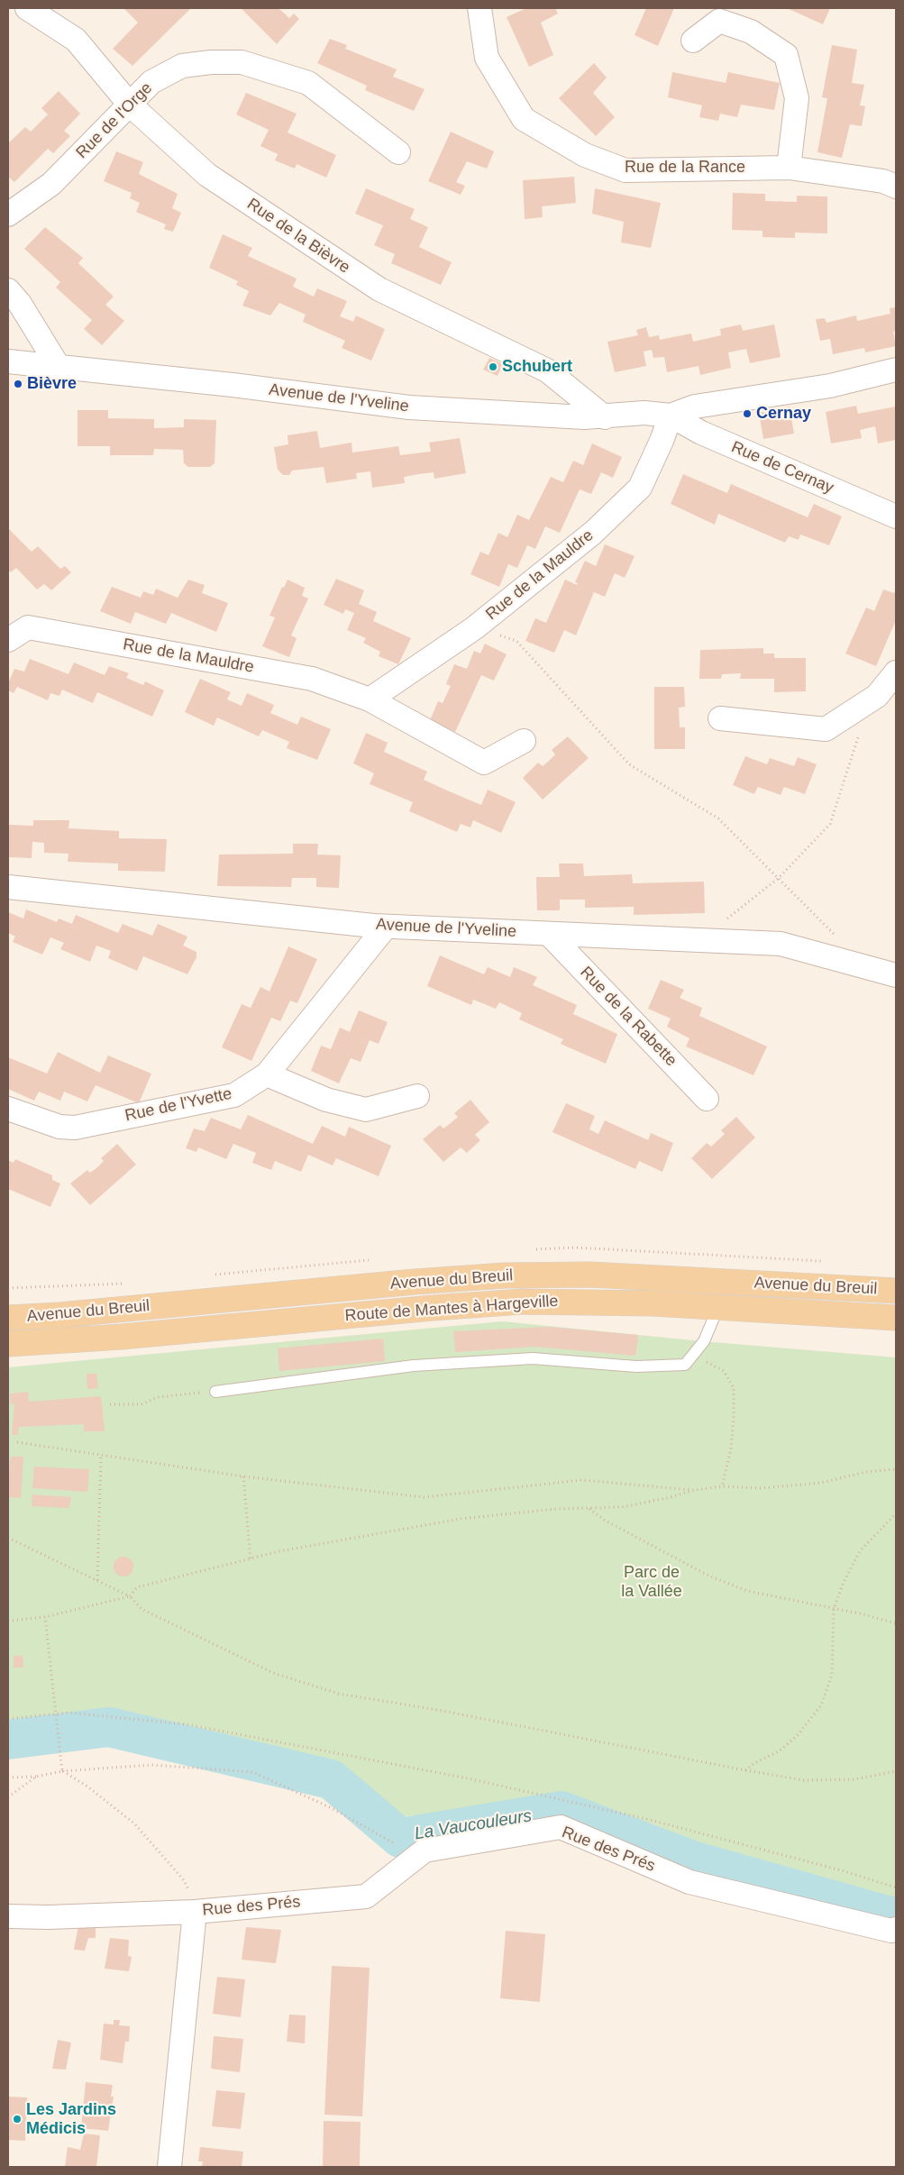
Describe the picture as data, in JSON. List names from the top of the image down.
{
  "streets": {
    "main road": ["Avenue du Breuil", "Route de Mantes à Hargeville"],
    "street": [
      "Rue de l'Orge",
      "Rue de la Rance",
      "Rue de la Bièvre",
      "Avenue de l'Yveline",
      "Rue de Cernay",
      "Rue de la Mauldre",
      "Rue de la Rabette",
      "Rue de l'Yvette",
      "Rue des Prés"
    ]
  },
  "crossings": [
    ["Rue de l'Orge", "Rue de la Bièvre"],
    ["Rue de la Bièvre", "Avenue de l'Yveline"],
    ["Avenue de l'Yveline", "Rue de Cernay"],
    ["Avenue de l'Yveline", "Rue de la Mauldre"],
    ["Avenue de l'Yveline", "Rue de la Rabette"],
    ["Avenue de l'Yveline", "Rue de l'Yvette"],
    ["Rue de Cernay", "Rue de la Mauldre"]
  ],
  "water": ["La Vaucouleurs"],
  "parks": ["Parc de la Vallée"],
  "places": [
    "Schubert",
    "Bièvre",
    "Cernay",
    "Les Jardins Médicis"
  ]
}
